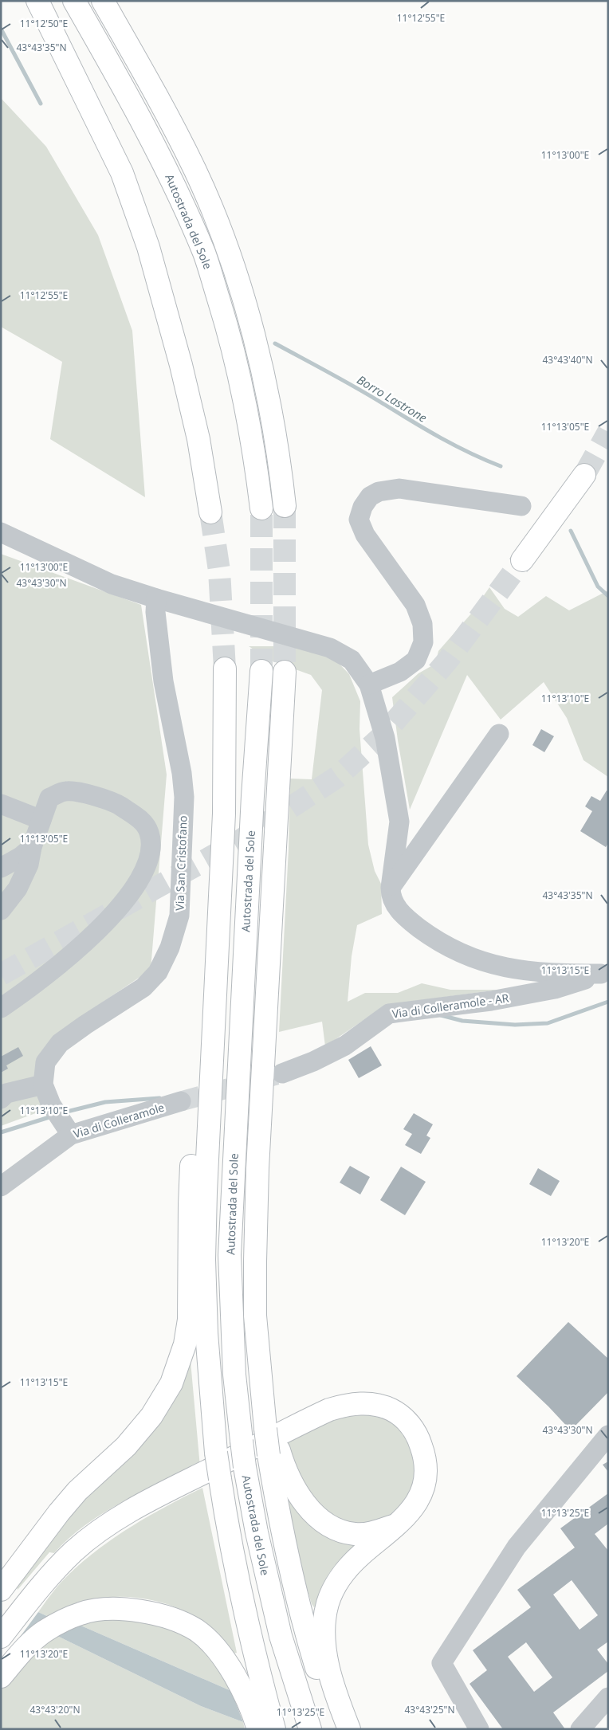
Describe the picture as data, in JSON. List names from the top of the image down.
{
  "streets": {
    "main road": ["Autostrada del Sole"],
    "street": ["Via San Cristofano", "Via di Colleramole - AR", "Via di Colleramole"]
  },
  "crossings": [
    ["Via San Cristofano", "Via di Colleramole"]
  ],
  "water": ["Borro Lastrone"],
  "coordinates": [
    "11°12'55\"E",
    "11°12'50\"E",
    "43°43'35\"N",
    "11°13'00\"E",
    "43°43'40\"N",
    "11°13'05\"E",
    "43°43'30\"N",
    "11°13'10\"E",
    "11°13'15\"E",
    "11°13'20\"E",
    "11°13'25\"E",
    "43°43'20\"N",
    "43°43'25\"N"
  ]
}
